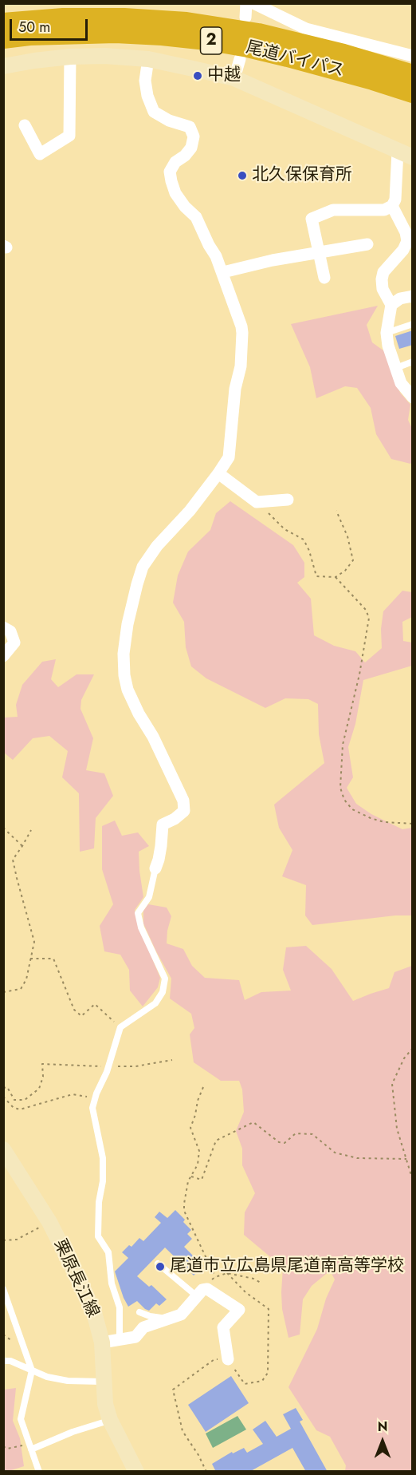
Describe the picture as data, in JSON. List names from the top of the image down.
{
  "streets": {
    "highway": ["2", "尾道バイパス"],
    "street": ["栗原長江線"]
  },
  "places": ["中越", "北久保保育所", "尾道市立広島県尾道南高等学校"],
  "scale_bar": "50 m",
  "north": "top"
}
